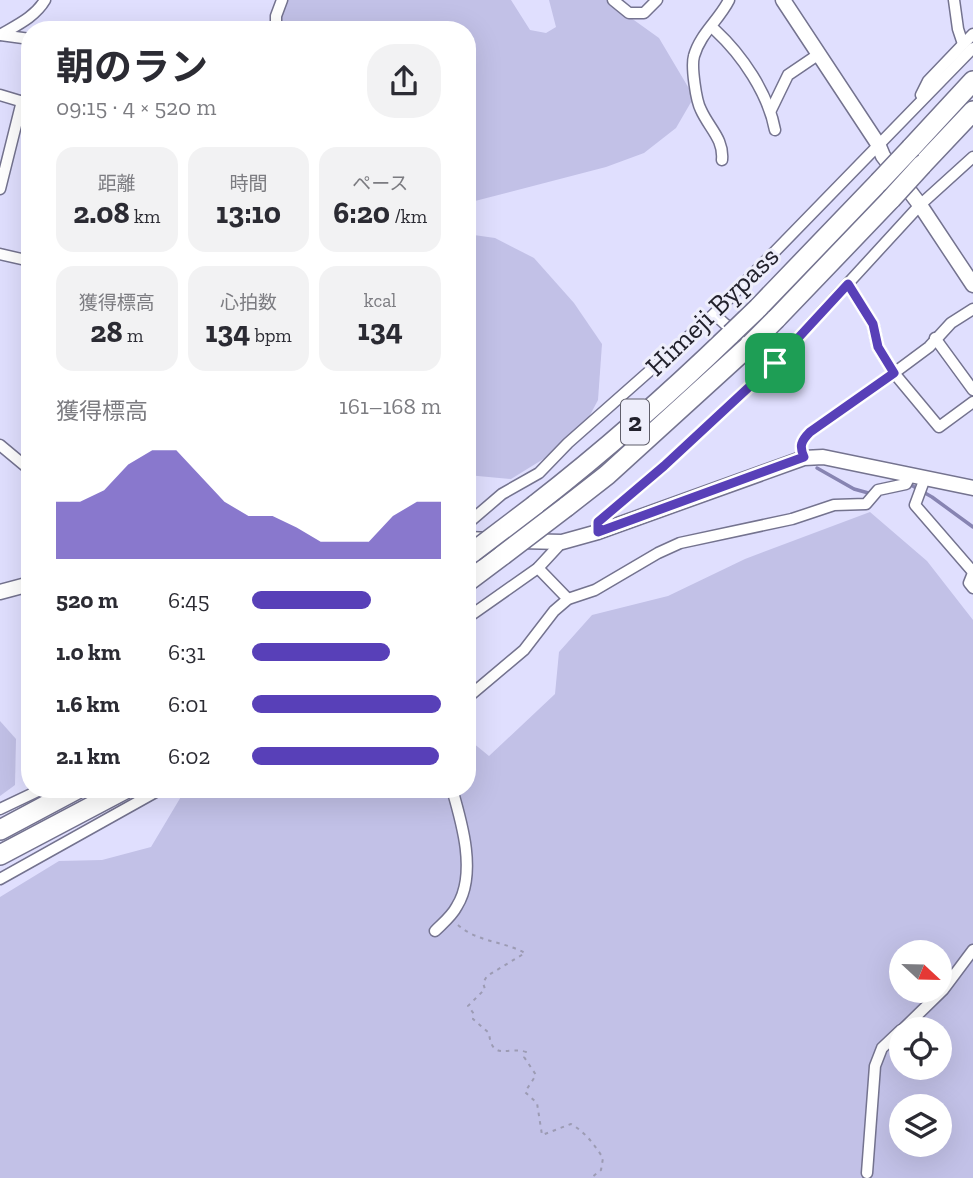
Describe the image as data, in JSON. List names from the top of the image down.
{
  "streets": {
    "highway": ["Himeji Bypass", "2"]
  },
  "north": "right",
  "page": {
    "heading": ["朝のラン", "09:15 · 4 × 520 m"],
    "stats": [
      ["距離", "2.08 km"],
      ["時間", "13:10"],
      ["ペース", "6:20 /km"],
      ["獲得標高", "28 m"],
      ["心拍数", "134 bpm"],
      ["kcal", "134"]
    ],
    "chart": ["獲得標高", "161–168 m"],
    "list": [
      {
        "name": "520 m",
        "note": "6:45"
      },
      {
        "name": "1.0 km",
        "note": "6:31"
      },
      {
        "name": "1.6 km",
        "note": "6:01"
      },
      {
        "name": "2.1 km",
        "note": "6:02"
      }
    ]
  }
}
